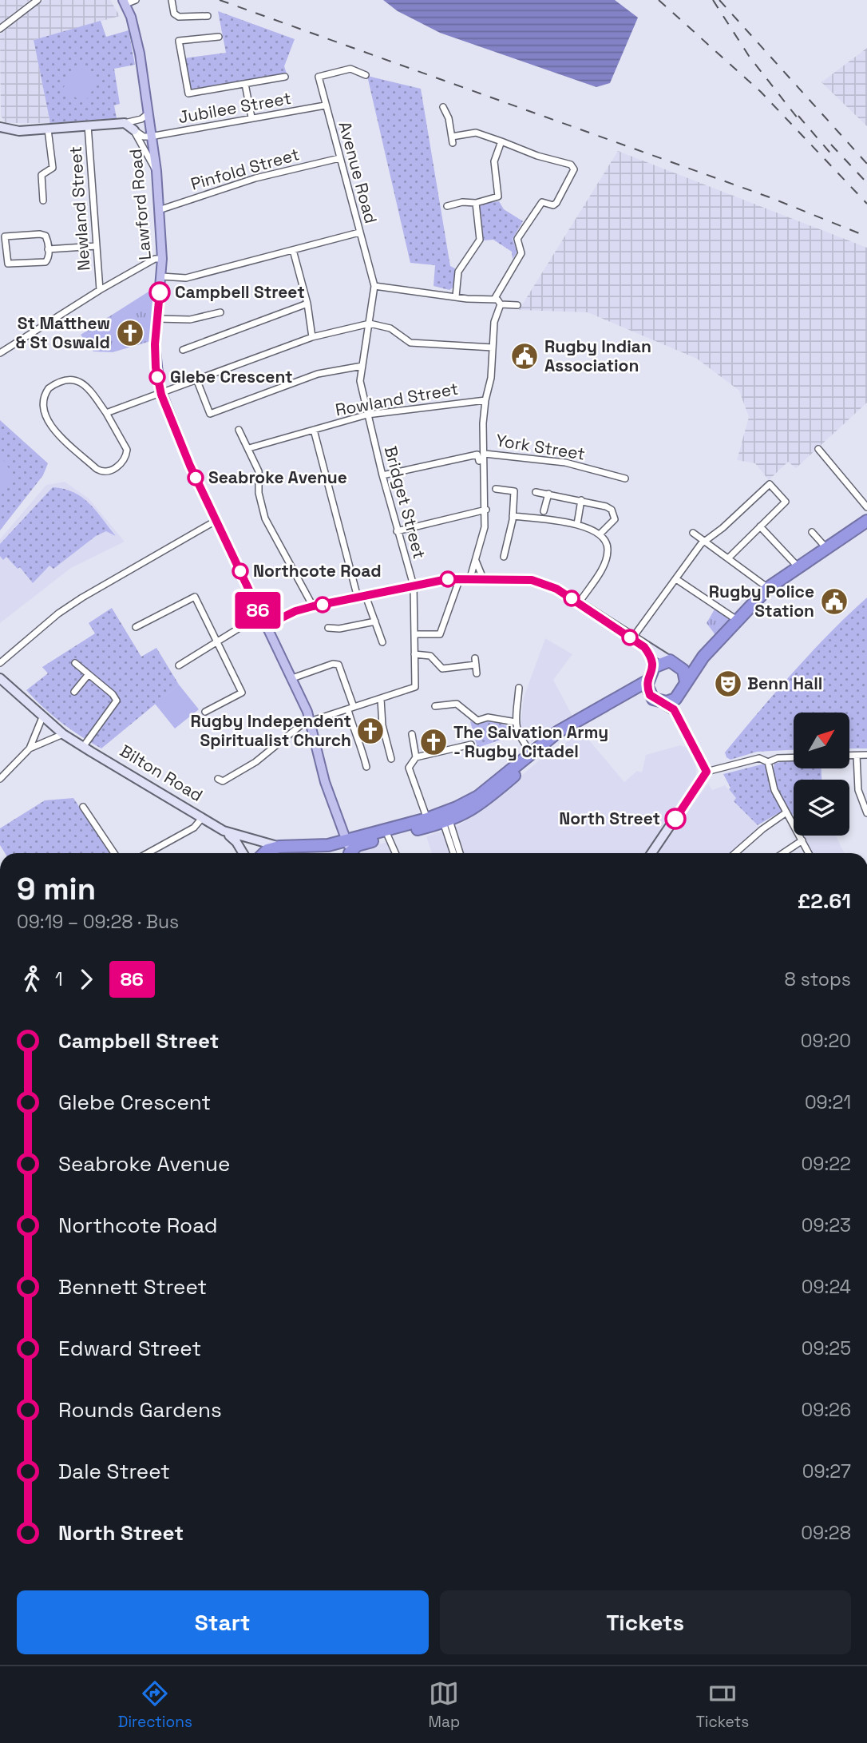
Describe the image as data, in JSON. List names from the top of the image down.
{
  "streets": {
    "highway": ["Bilton Road"],
    "main road": ["Lawford Road"],
    "street": [
      "Jubilee Street",
      "Pinfold Street",
      "Avenue Road",
      "Newland Street",
      "Rowland Street",
      "York Street",
      "Bridget Street"
    ]
  },
  "crossings": [
    ["Jubilee Street", "Avenue Road"],
    ["Jubilee Street", "Lawford Road"],
    ["Pinfold Street", "Avenue Road"],
    ["Pinfold Street", "Lawford Road"],
    ["Avenue Road", "Bridget Street"],
    ["Lawford Road", "Bilton Road"],
    ["Rowland Street", "Bridget Street"],
    ["York Street", "Bridget Street"]
  ],
  "places": {
    "other": [
      "Campbell Street",
      "Glebe Crescent",
      "Seabroke Avenue",
      "Northcote Road",
      "North Street"
    ],
    "church": ["St Matthew & St Oswald", "Rugby Independent Spiritualist Church", "The Salvation Army - Rugby Citadel"],
    "public building": ["Rugby Indian Association", "Rugby Police Station"],
    "theatre": ["Benn Hall"]
  },
  "lines": ["bus line 86"],
  "north": "top right",
  "page": {
    "on_map": "86",
    "heading": ["9 min", "09:19 – 09:28 · Bus", "£2.61"],
    "legs": ["1", "86", "8 stops"],
    "list": [
      {
        "name": "Campbell Street",
        "value": "09:20"
      },
      {
        "name": "Glebe Crescent",
        "value": "09:21"
      },
      {
        "name": "Seabroke Avenue",
        "value": "09:22"
      },
      {
        "name": "Northcote Road",
        "value": "09:23"
      },
      {
        "name": "Bennett Street",
        "value": "09:24"
      },
      {
        "name": "Edward Street",
        "value": "09:25"
      },
      {
        "name": "Rounds Gardens",
        "value": "09:26"
      },
      {
        "name": "Dale Street",
        "value": "09:27"
      },
      {
        "name": "North Street",
        "value": "09:28"
      }
    ],
    "buttons": ["Start", "Tickets"],
    "tabs": ["Directions", "Map", "Tickets"]
  }
}
